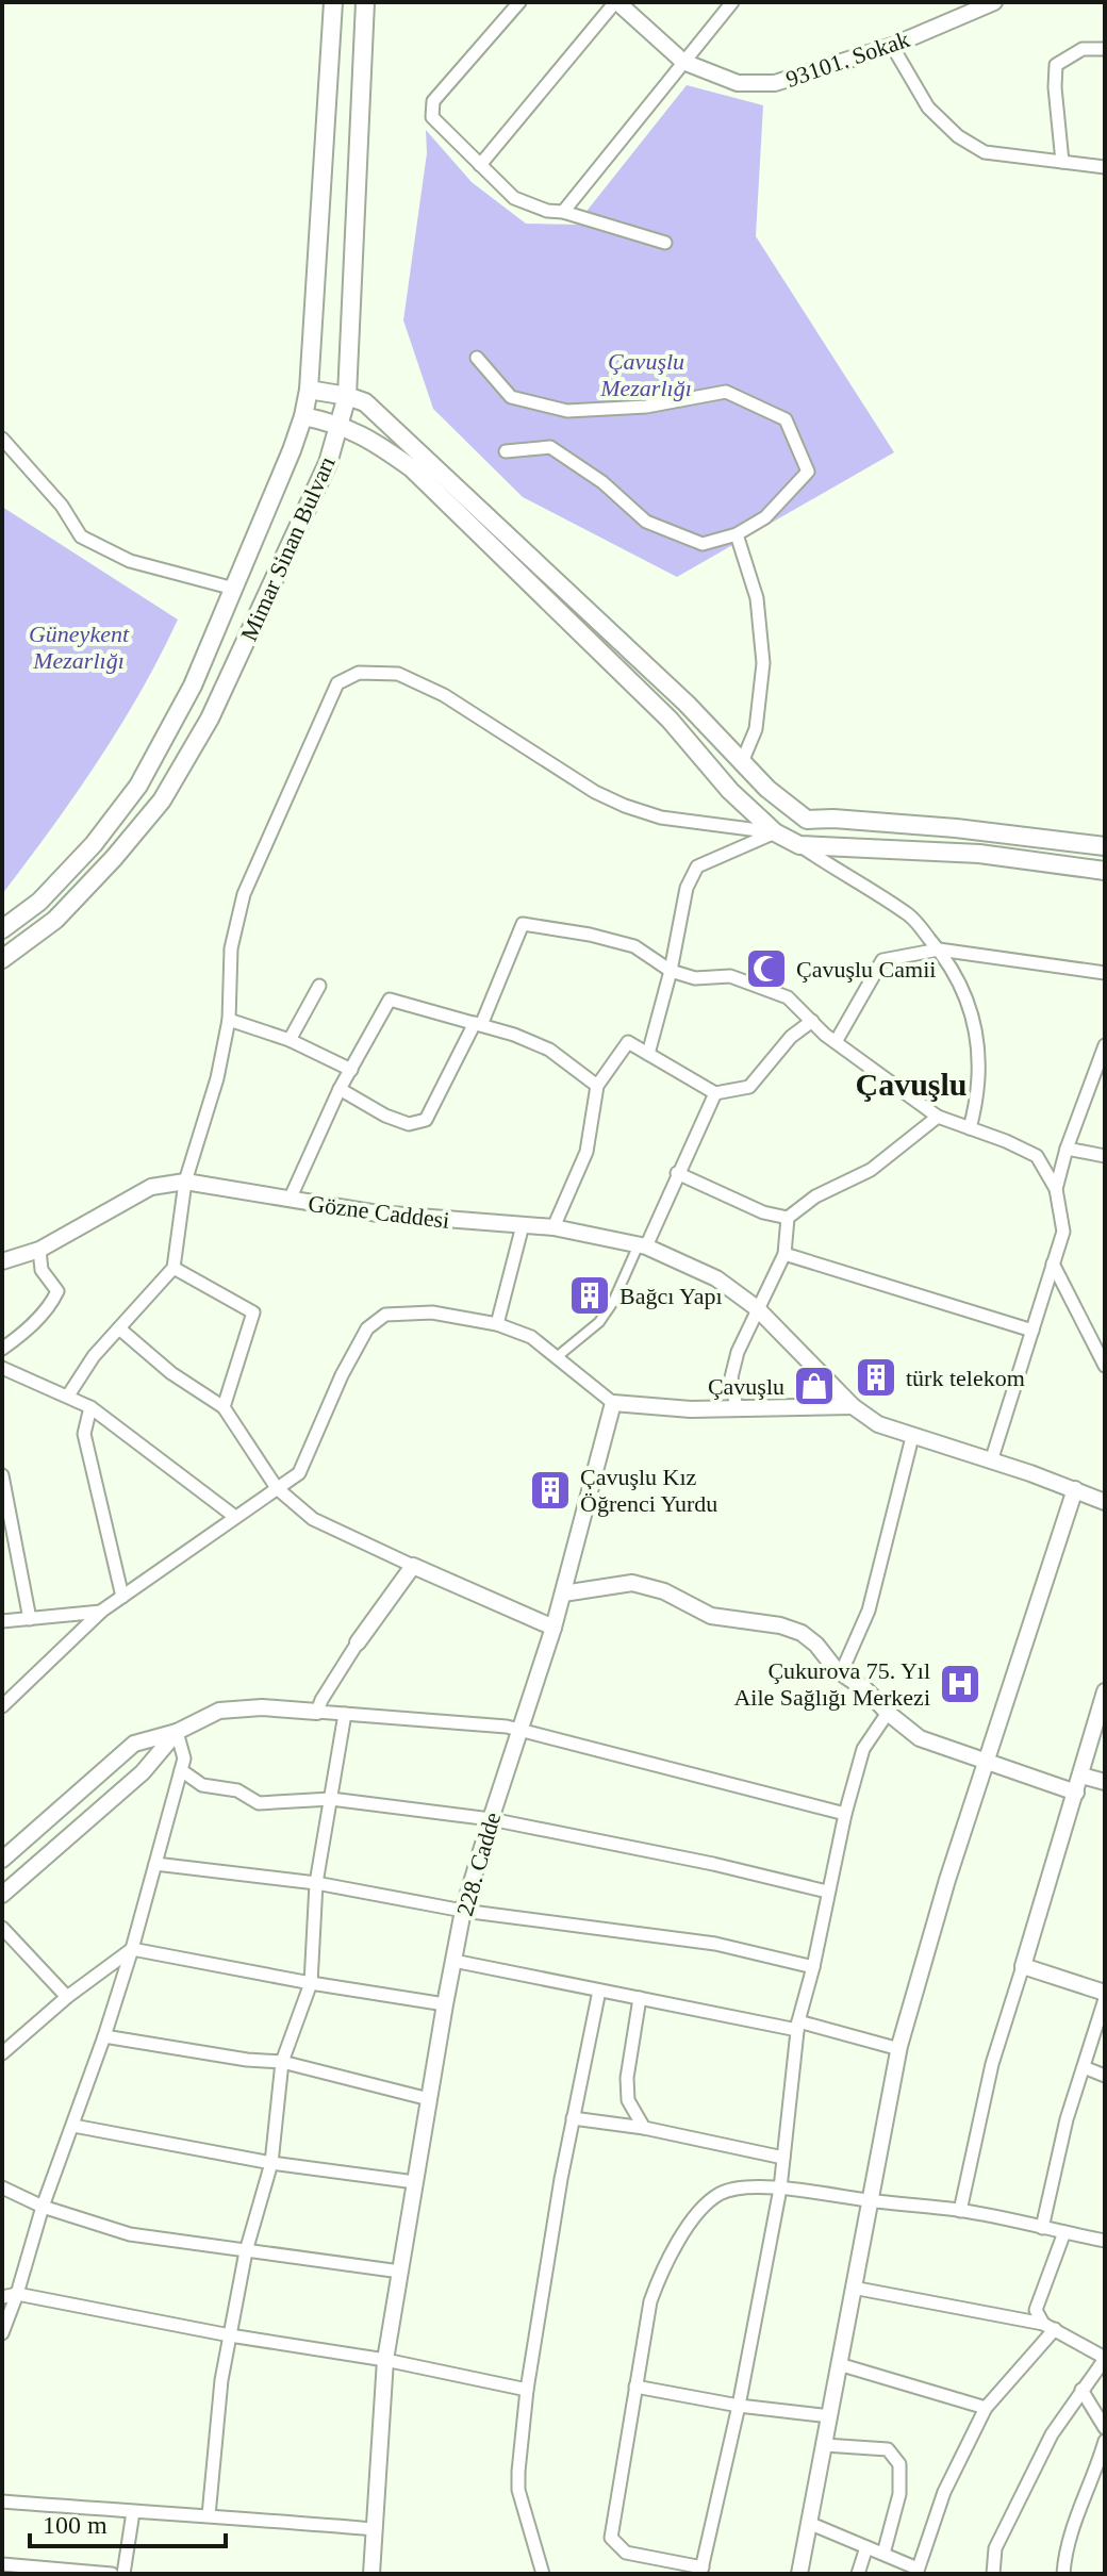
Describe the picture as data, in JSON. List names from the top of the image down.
{
  "streets": {
    "main road": ["Mimar Sinan Bulvarı"],
    "street": ["93101. Sokak", "Gözne Caddesi", "228. Cadde"]
  },
  "districts": ["Çavuşlu"],
  "parks": ["Çavuşlu Mezarlığı", "Güneykent Mezarlığı"],
  "places": {
    "mosque": ["Çavuşlu Camii"],
    "building": ["Bağcı Yapı", "türk telekom", "Çavuşlu Kız Öğrenci Yurdu"],
    "shop": ["Çavuşlu"],
    "hospital": ["Çukurova 75. Yıl Aile Sağlığı Merkezi"]
  },
  "scale_bar": "100 m"
}
